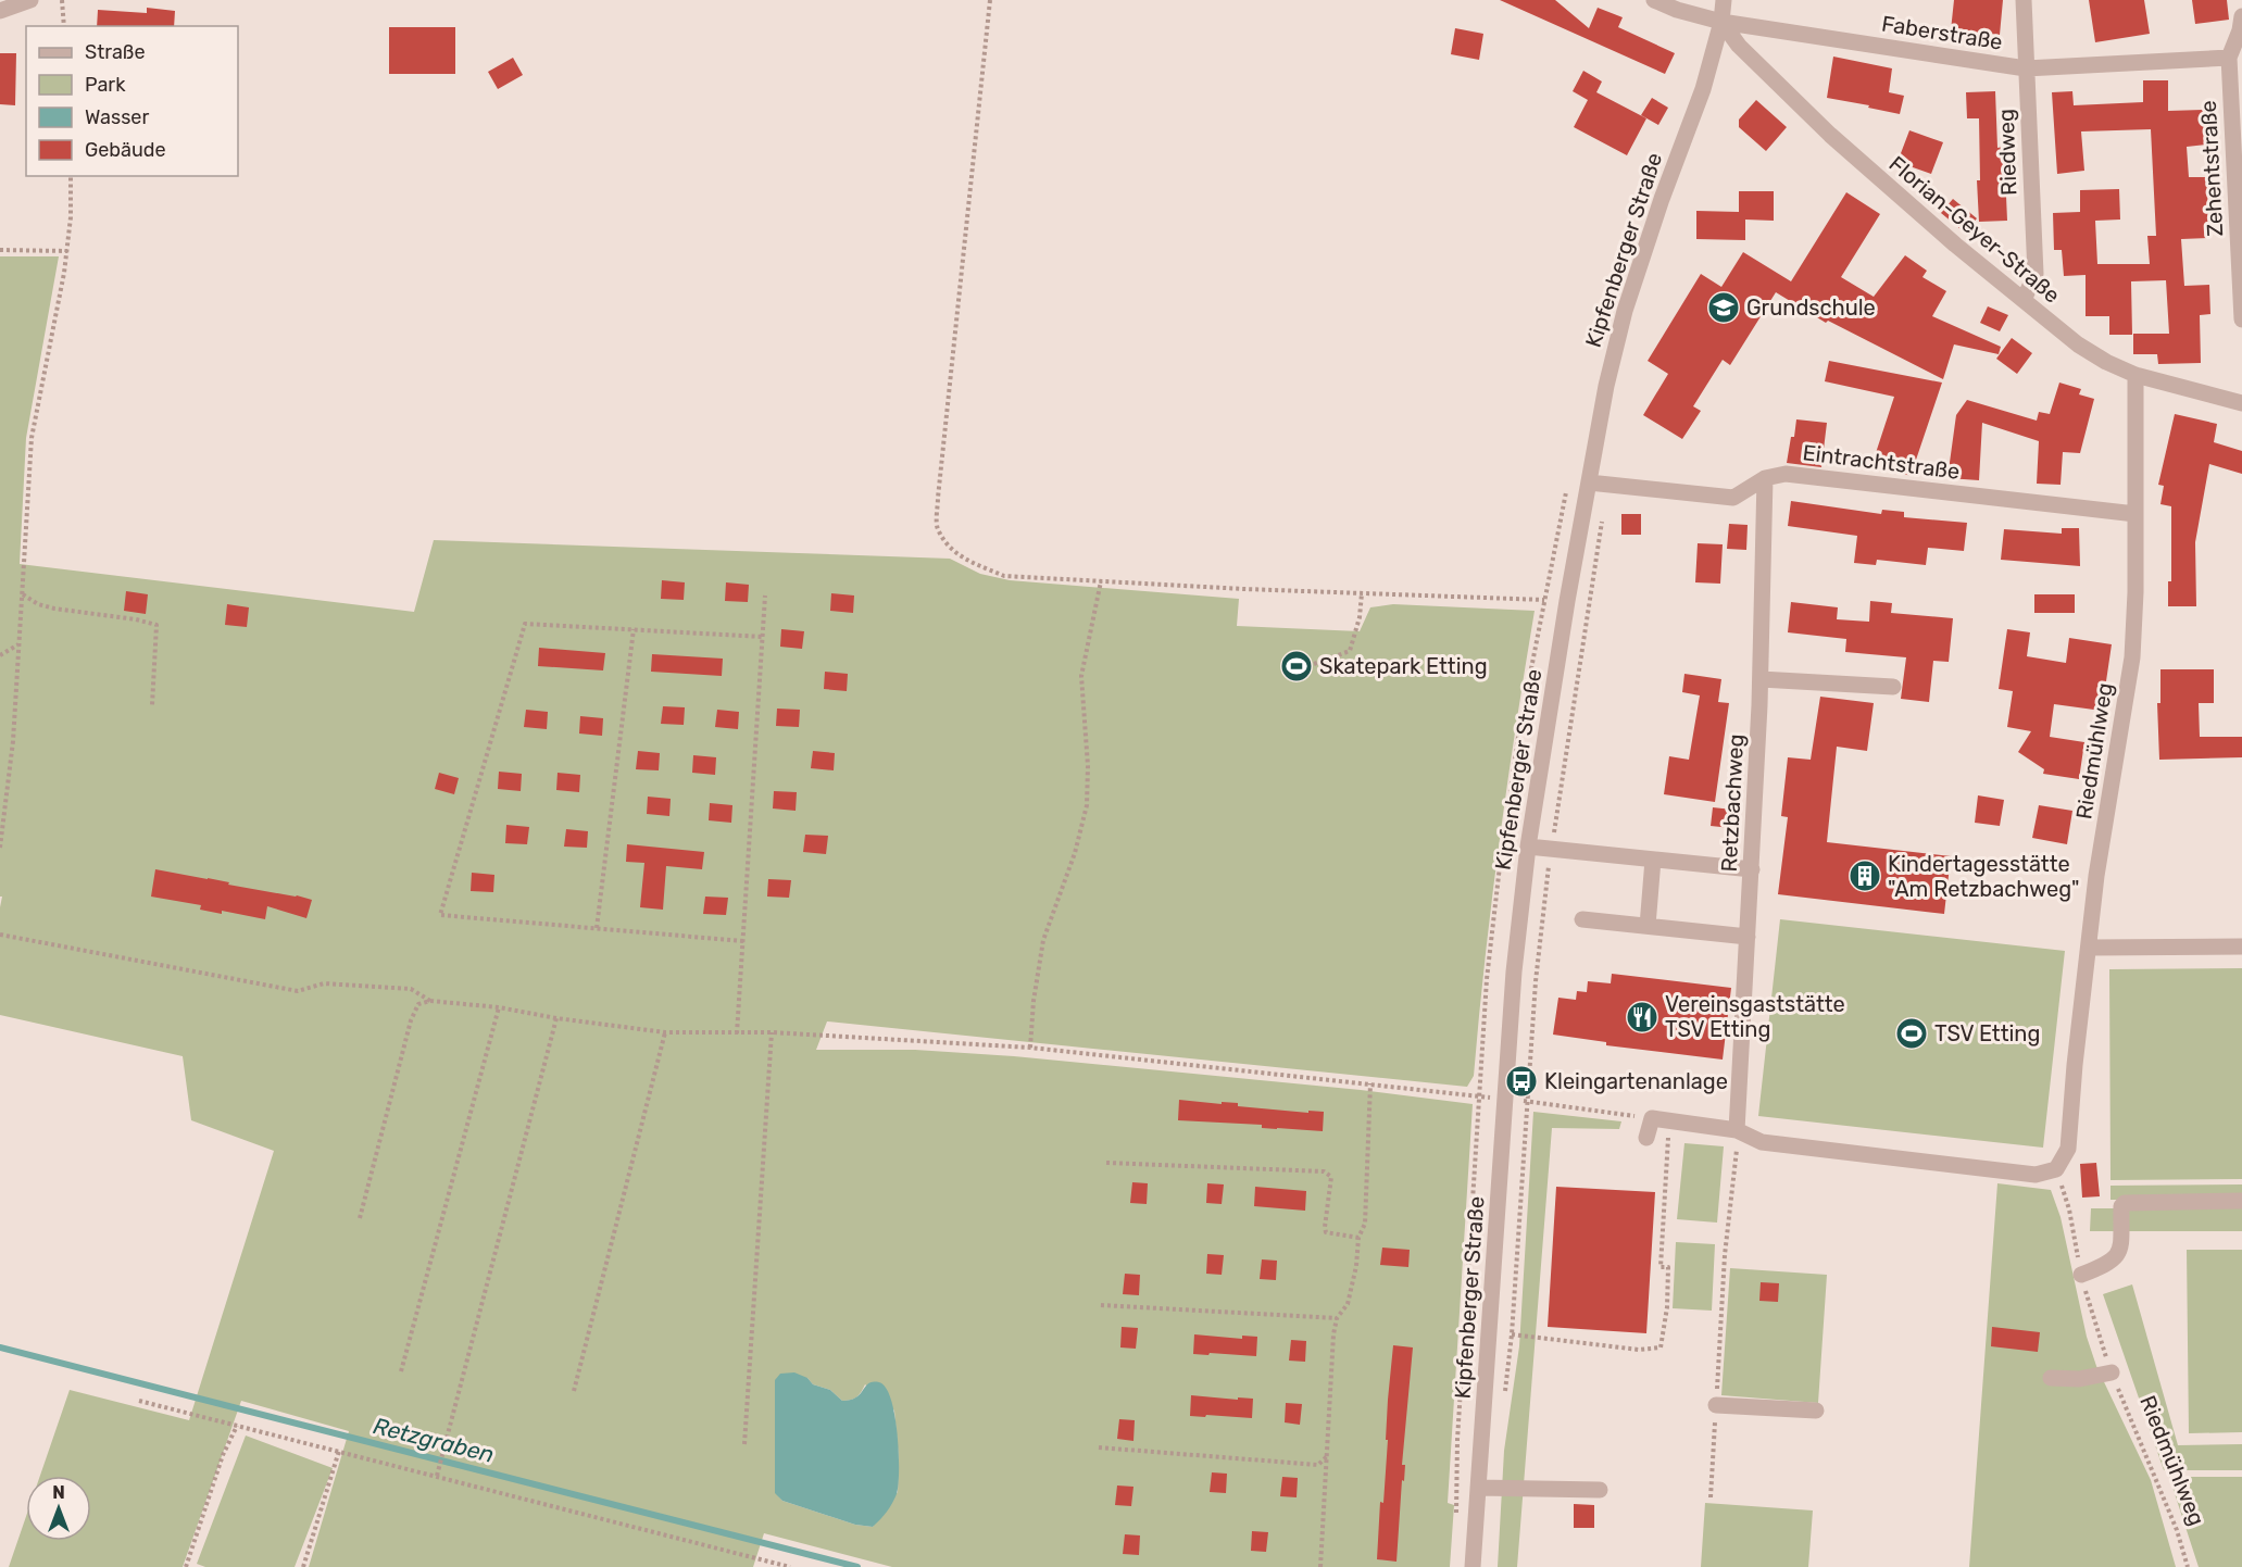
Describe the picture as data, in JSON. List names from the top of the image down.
{
  "streets": {
    "street": [
      "Faberstraße",
      "Riedweg",
      "Zehentstraße",
      "Florian-Geyer-Straße",
      "Kipfenberger Straße",
      "Eintrachtstraße",
      "Riedmühlweg",
      "Retzbachweg"
    ]
  },
  "crossings": [
    ["Faberstraße", "Riedweg"],
    ["Faberstraße", "Zehentstraße"],
    ["Faberstraße", "Florian-Geyer-Straße"],
    ["Faberstraße", "Kipfenberger Straße"],
    ["Riedweg", "Florian-Geyer-Straße"],
    ["Florian-Geyer-Straße", "Kipfenberger Straße"],
    ["Florian-Geyer-Straße", "Riedmühlweg"],
    ["Kipfenberger Straße", "Eintrachtstraße"],
    ["Eintrachtstraße", "Riedmühlweg"],
    ["Eintrachtstraße", "Retzbachweg"],
    ["Riedmühlweg", "Retzbachweg"]
  ],
  "water": ["Retzgraben"],
  "places": {
    "school or university": ["Grundschule"],
    "sports": ["Skatepark Etting", "TSV Etting"],
    "building": ["Kindertagesstätte \"Am Retzbachweg\""],
    "restaurant": ["Vereinsgaststätte TSV Etting"],
    "bus stop": ["Kleingartenanlage"]
  },
  "legend": [
    "Straße",
    "Park",
    "Wasser",
    "Gebäude"
  ],
  "north": "top"
}
